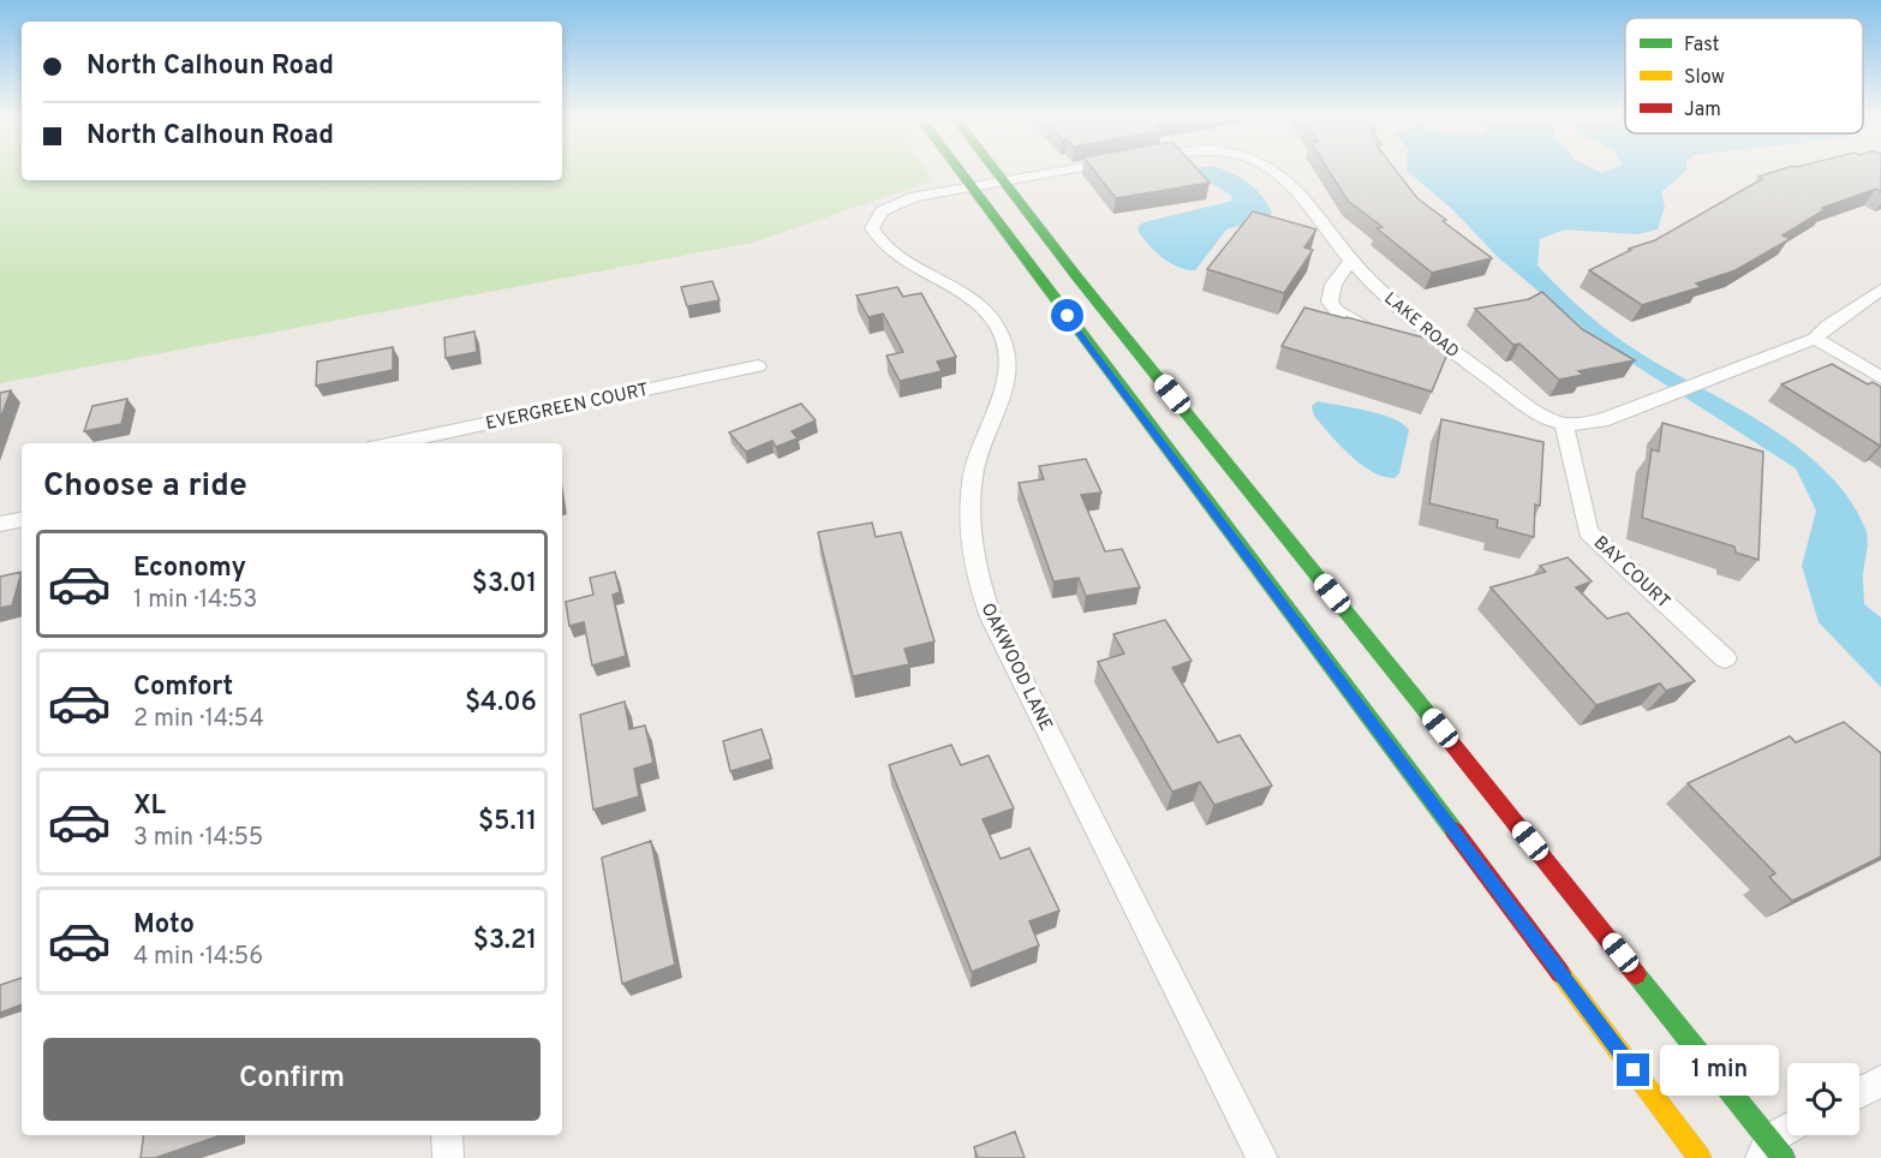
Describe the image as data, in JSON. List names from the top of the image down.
{
  "streets": {
    "street": [
      "LAKE ROAD",
      "EVERGREEN COURT",
      "BAY COURT",
      "OAKWOOD LANE"
    ]
  },
  "crossings": [
    ["LAKE ROAD", "BAY COURT"],
    ["LAKE ROAD", "OAKWOOD LANE"]
  ],
  "legend": ["Fast", "Slow", "Jam"],
  "page": {
    "banner": ["North Calhoun Road", "North Calhoun Road"],
    "heading": "Choose a ride",
    "list": [
      {
        "name": "Economy",
        "note": "1 min · 14:53",
        "value": "$3.01"
      },
      {
        "name": "Comfort",
        "note": "2 min · 14:54",
        "value": "$4.06"
      },
      {
        "name": "XL",
        "note": "3 min · 14:55",
        "value": "$5.11"
      },
      {
        "name": "Moto",
        "note": "4 min · 14:56",
        "value": "$3.21"
      }
    ],
    "buttons": "Confirm",
    "bubble": "1 min"
  }
}
